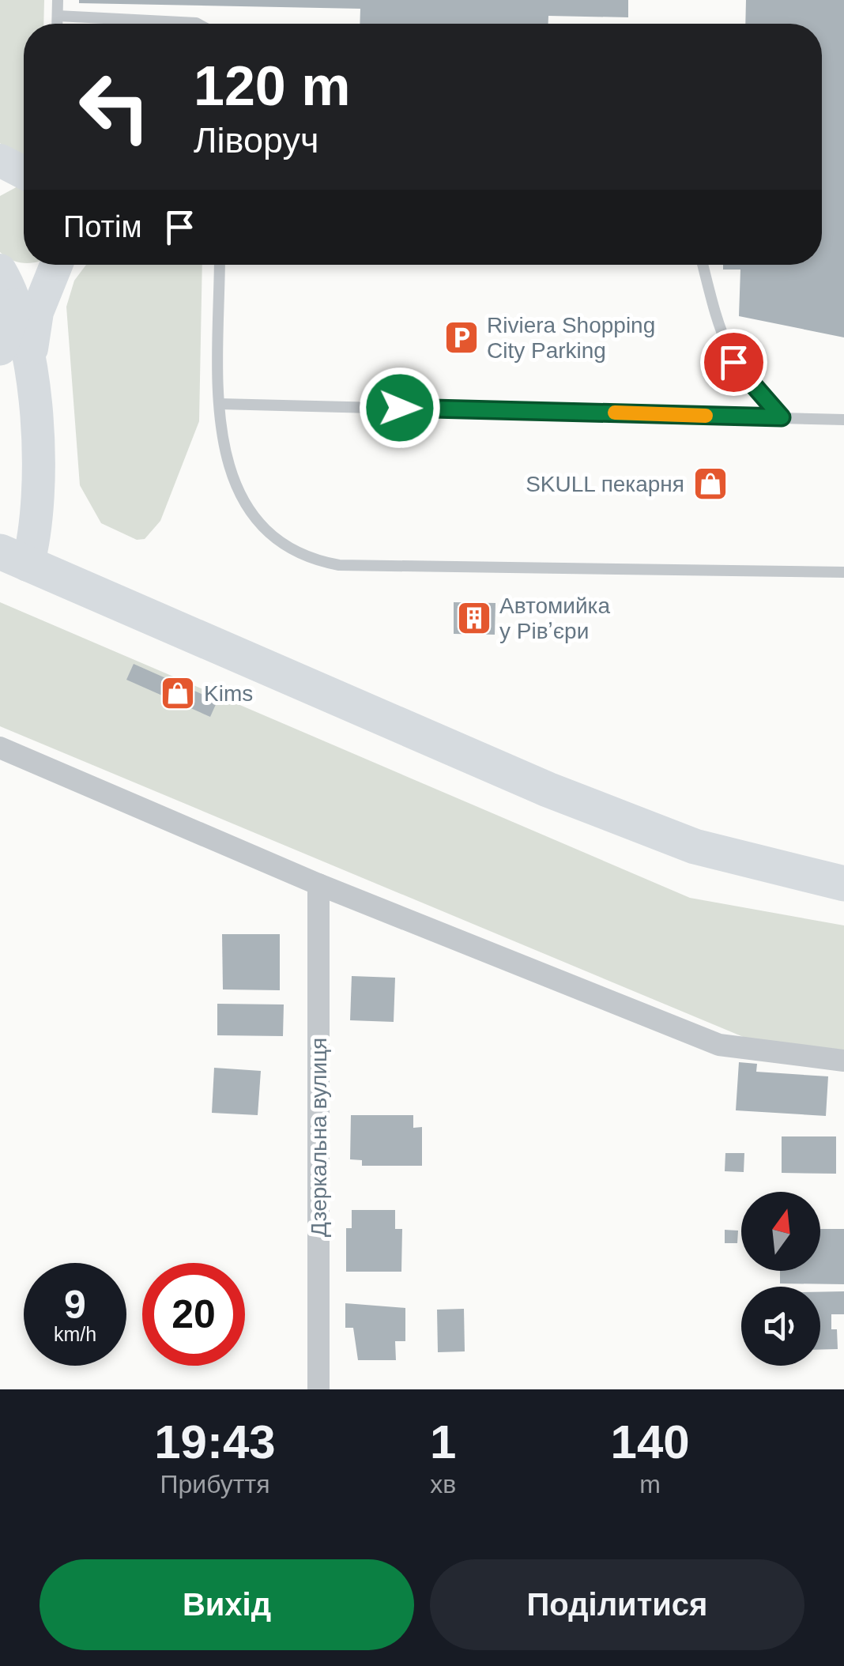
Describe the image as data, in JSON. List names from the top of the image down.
{
  "streets": {
    "street": ["Дзеркальна вулиця"]
  },
  "places": {
    "parking": ["Riviera Shopping City Parking"],
    "shop": ["SKULL пекарня", "Kims"],
    "building": ["Автомийка у Рівʼєри"]
  },
  "north": "top",
  "page": {
    "turn": ["120 m", "Ліворуч"],
    "then": "Потім",
    "speed": "9 km/h",
    "limit": "20",
    "eta": [
      "19:43",
      "Прибуття",
      "1",
      "хв",
      "140",
      "m"
    ],
    "buttons": ["Вихід", "Поділитися"]
  }
}
